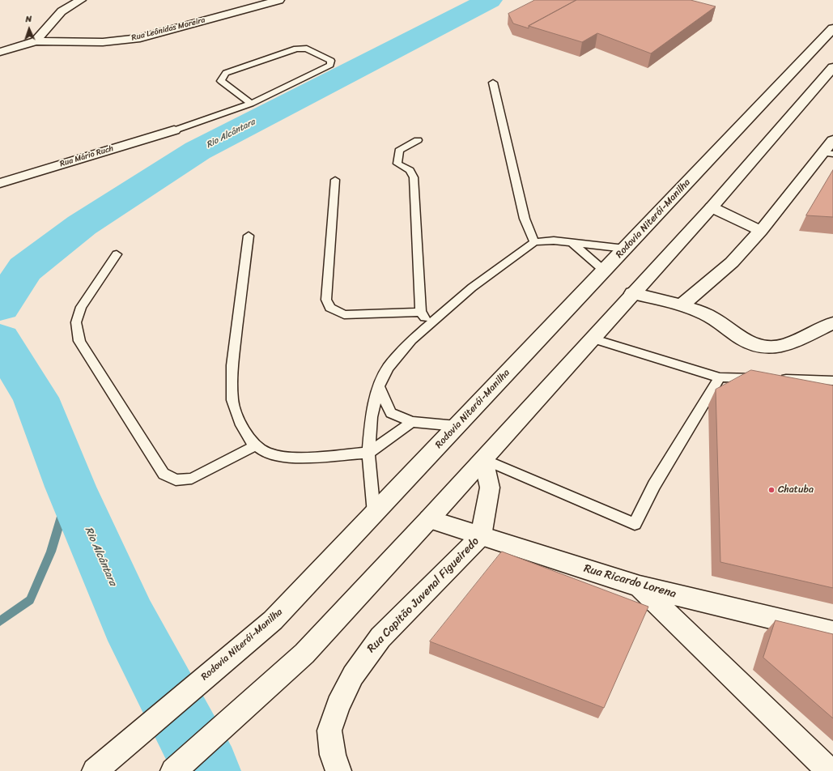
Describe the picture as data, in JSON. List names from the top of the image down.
{
  "streets": {
    "main road": [
      "Rua Leônidas Moreira",
      "Rua Mário Ruch",
      "Rodovia Niterói-Manilha",
      "Rua Ricardo Lorena",
      "Rua Capitão Juvenal Figueiredo"
    ]
  },
  "crossings": [
    ["Rua Ricardo Lorena", "Rua Capitão Juvenal Figueiredo"]
  ],
  "water": ["Rio Alcântara"],
  "places": ["Chatuba"],
  "north": "top"
}
